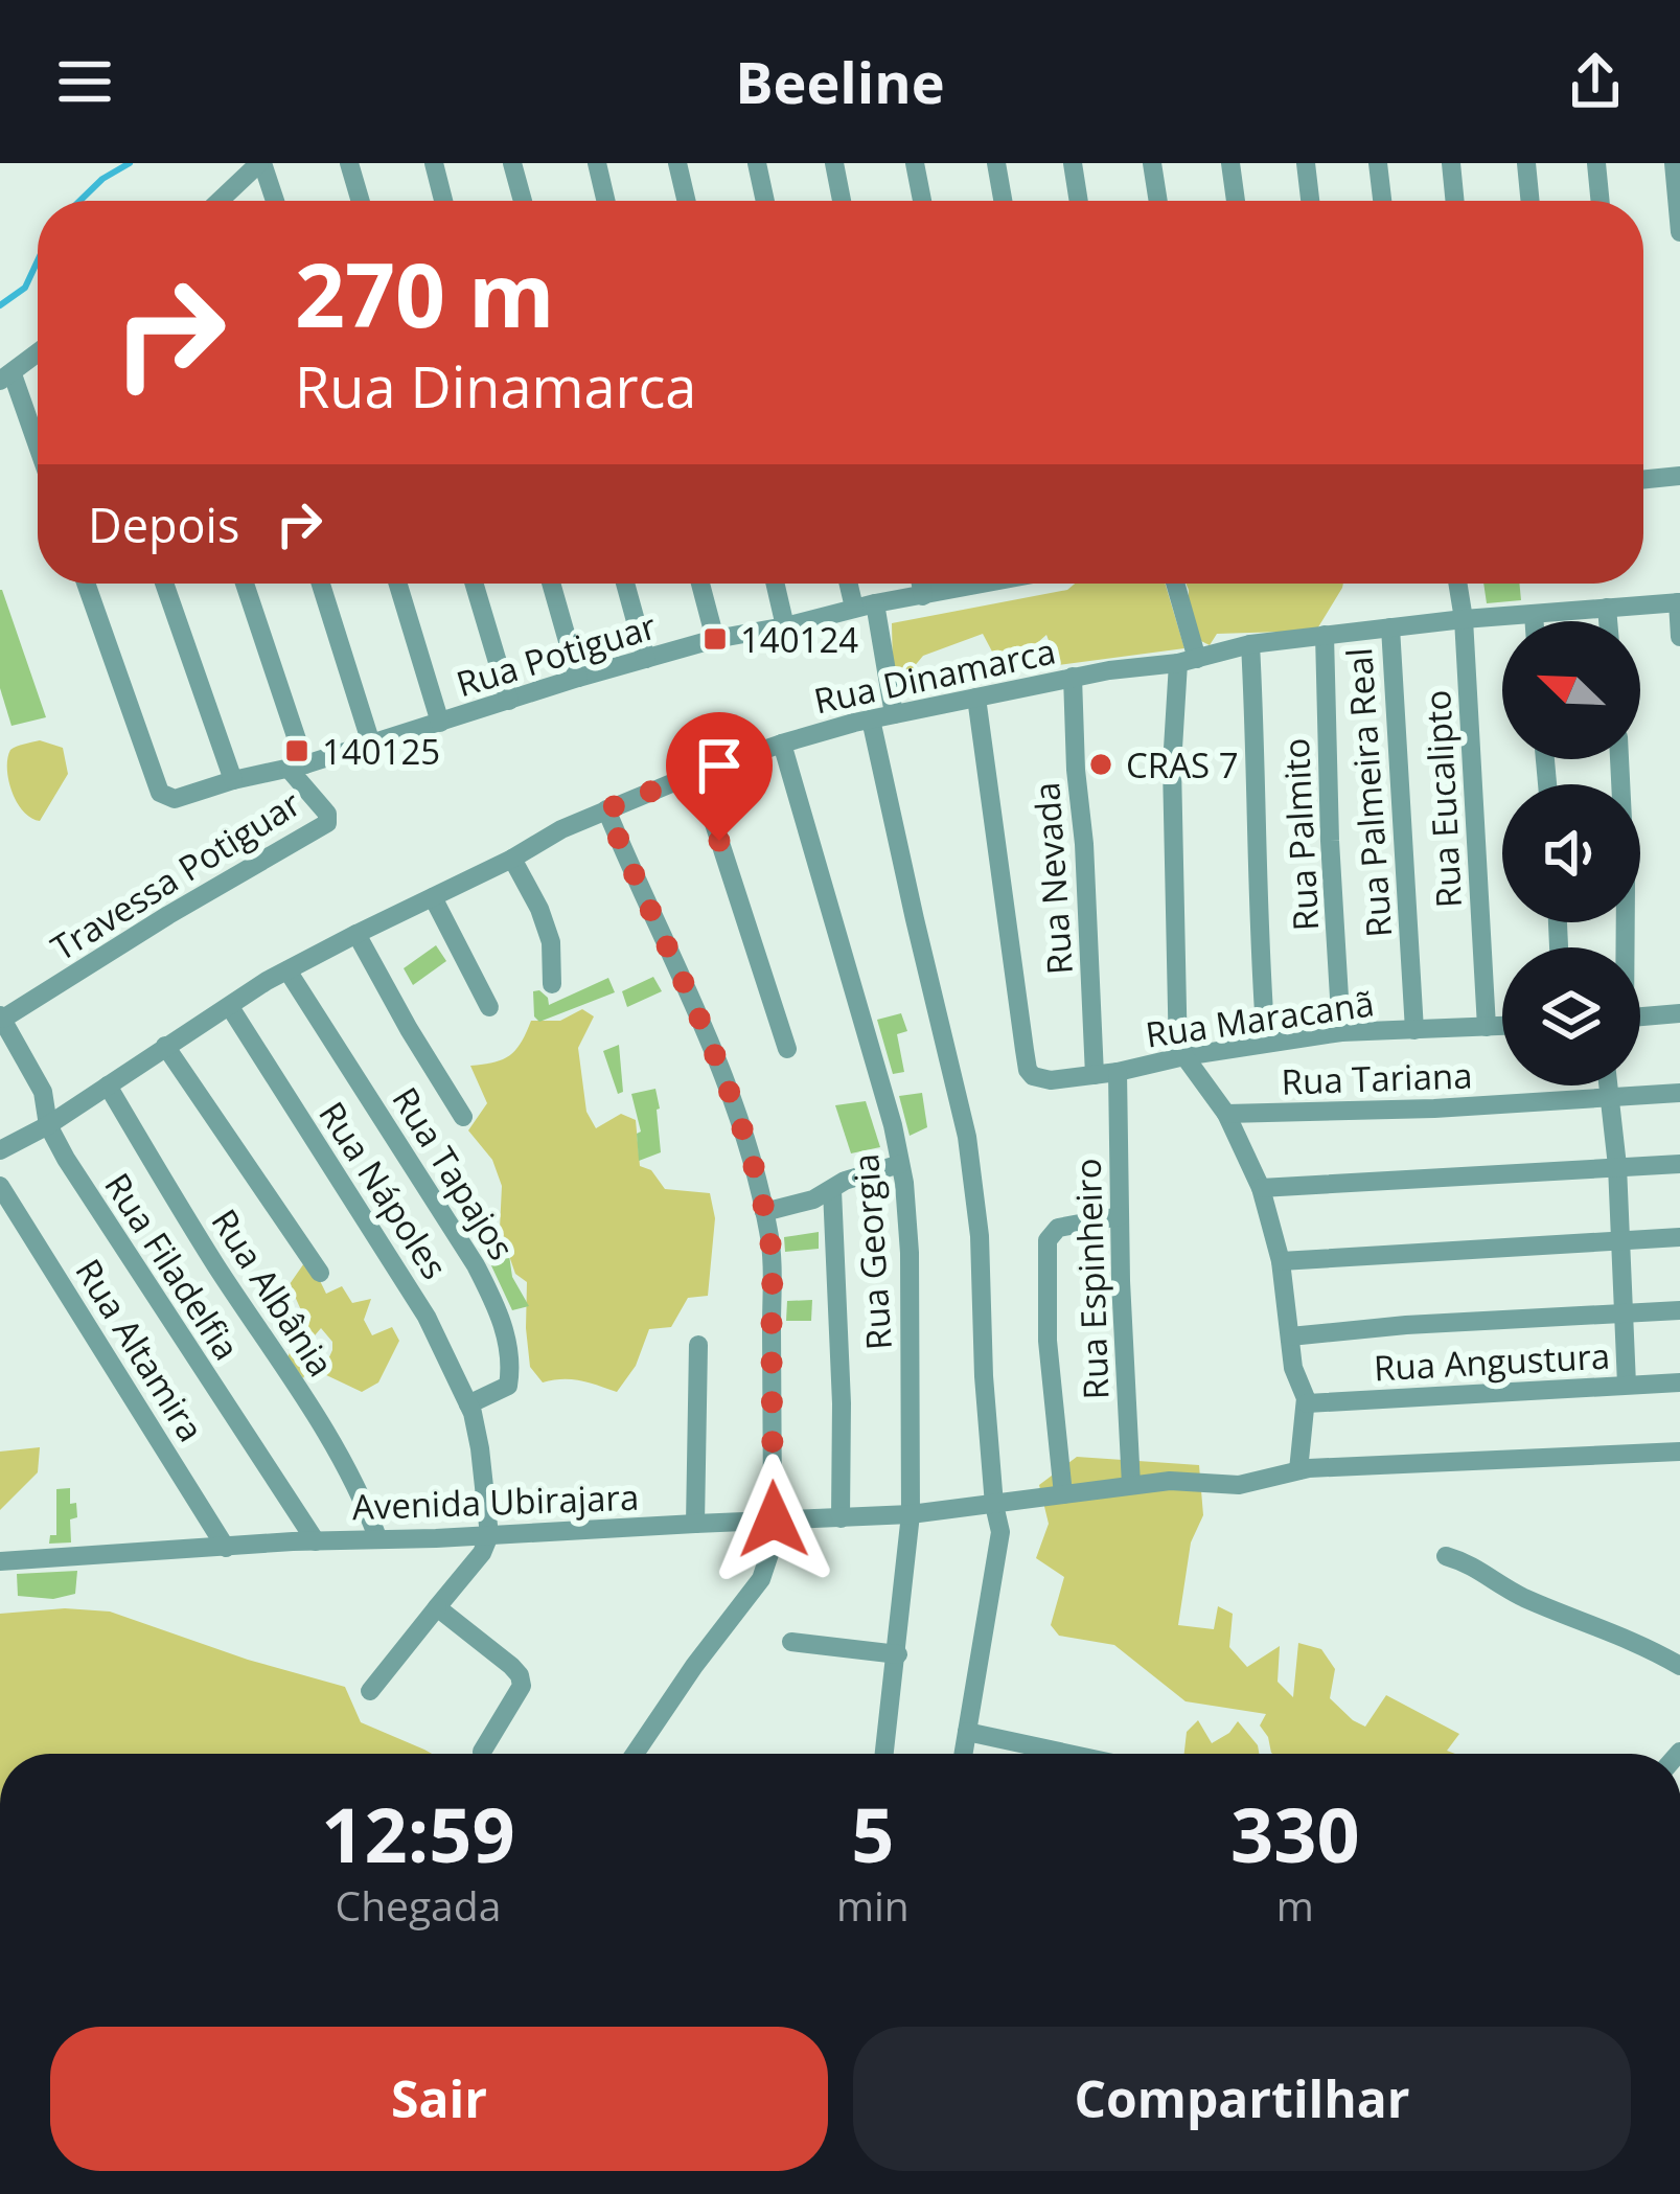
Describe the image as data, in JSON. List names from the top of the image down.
{
  "streets": {
    "street": [
      "Rua Potiguar",
      "Rua Dinamarca",
      "Rua Palmeira Real",
      "Rua Eucalipto",
      "Rua Palmito",
      "Travessa Potiguar",
      "Rua Nevada",
      "Rua Maracanã",
      "Rua Tariana",
      "Rua Tapajos",
      "Rua Nápoles",
      "Rua Georgia",
      "Rua Filadelfia",
      "Rua Espinheiro",
      "Rua Albânia",
      "Rua Altamira",
      "Rua Angustura",
      "Avenida Ubirajara"
    ]
  },
  "crossings": [
    ["Rua Potiguar", "Travessa Potiguar"],
    ["Rua Dinamarca", "Rua Palmeira Real"],
    ["Rua Dinamarca", "Rua Eucalipto"],
    ["Rua Dinamarca", "Rua Palmito"],
    ["Rua Dinamarca", "Rua Nevada"],
    ["Rua Dinamarca", "Rua Maracanã"],
    ["Rua Dinamarca", "Rua Tapajos"],
    ["Rua Dinamarca", "Rua Nápoles"],
    ["Rua Dinamarca", "Rua Georgia"],
    ["Rua Dinamarca", "Rua Filadelfia"],
    ["Rua Dinamarca", "Rua Albânia"],
    ["Rua Palmeira Real", "Rua Maracanã"],
    ["Rua Eucalipto", "Rua Maracanã"],
    ["Rua Palmito", "Rua Maracanã"],
    ["Travessa Potiguar", "Rua Filadelfia"],
    ["Rua Nevada", "Rua Maracanã"],
    ["Rua Maracanã", "Rua Espinheiro"],
    ["Rua Tapajos", "Rua Nápoles"],
    ["Rua Nápoles", "Avenida Ubirajara"],
    ["Rua Georgia", "Avenida Ubirajara"],
    ["Rua Filadelfia", "Avenida Ubirajara"],
    ["Rua Espinheiro", "Avenida Ubirajara"],
    ["Rua Albânia", "Avenida Ubirajara"],
    ["Rua Altamira", "Avenida Ubirajara"]
  ],
  "places": {
    "transit": ["140124", "140125"],
    "other": ["CRAS 7"]
  },
  "north": "top left",
  "page": {
    "header": "Beeline",
    "turn": ["270 m", "Rua Dinamarca"],
    "then": "Depois",
    "eta": [
      "12:59",
      "Chegada",
      "5",
      "min",
      "330",
      "m"
    ],
    "buttons": ["Sair", "Compartilhar"]
  }
}
